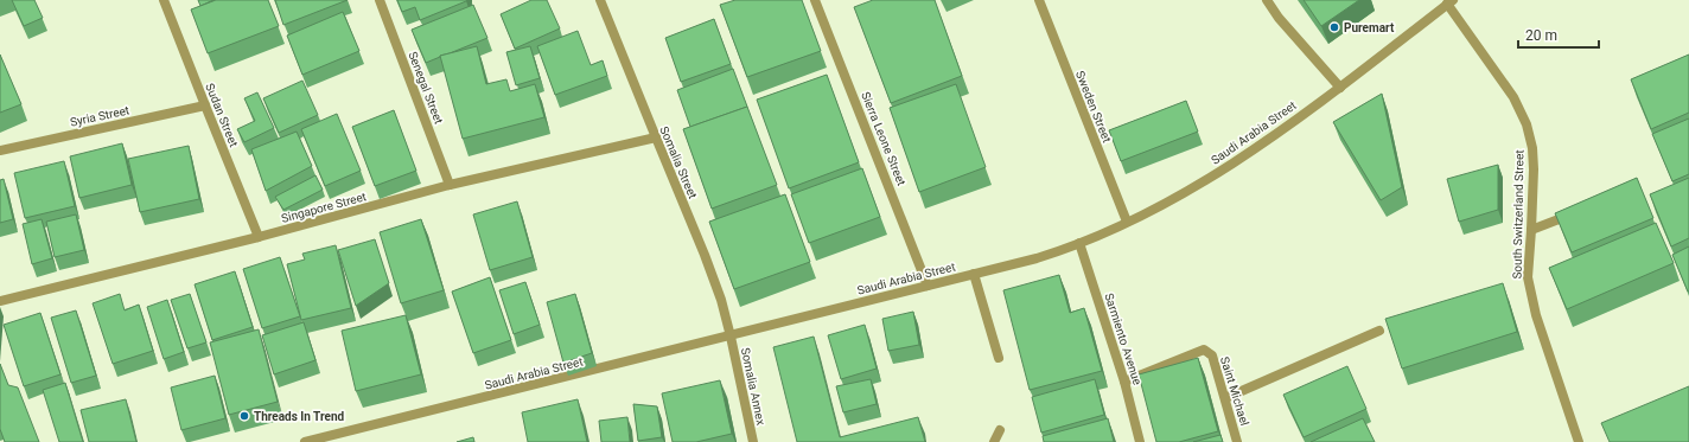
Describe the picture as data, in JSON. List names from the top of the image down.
{
  "streets": {
    "street": [
      "Senegal Street",
      "Sweden Street",
      "Sudan Street",
      "Syria Street",
      "Saudi Arabia Street",
      "Sierra Leone Street",
      "Somalia Street",
      "Singapore Street",
      "South Switzerland Street",
      "Sarmiento Avenue",
      "Somalia Annex",
      "Saint Michael"
    ]
  },
  "crossings": [
    ["Senegal Street", "Singapore Street"],
    ["Sweden Street", "Saudi Arabia Street"],
    ["Sudan Street", "Syria Street"],
    ["Sudan Street", "Singapore Street"],
    ["Saudi Arabia Street", "Sierra Leone Street"],
    ["Saudi Arabia Street", "Somalia Street"],
    ["Saudi Arabia Street", "South Switzerland Street"],
    ["Saudi Arabia Street", "Sarmiento Avenue"],
    ["Saudi Arabia Street", "Somalia Annex"],
    ["Somalia Street", "Singapore Street"],
    ["Somalia Street", "Somalia Annex"],
    ["Sarmiento Avenue", "Saint Michael"]
  ],
  "places": ["Puremart", "Threads In Trend"],
  "scale_bar": "20 m"
}
